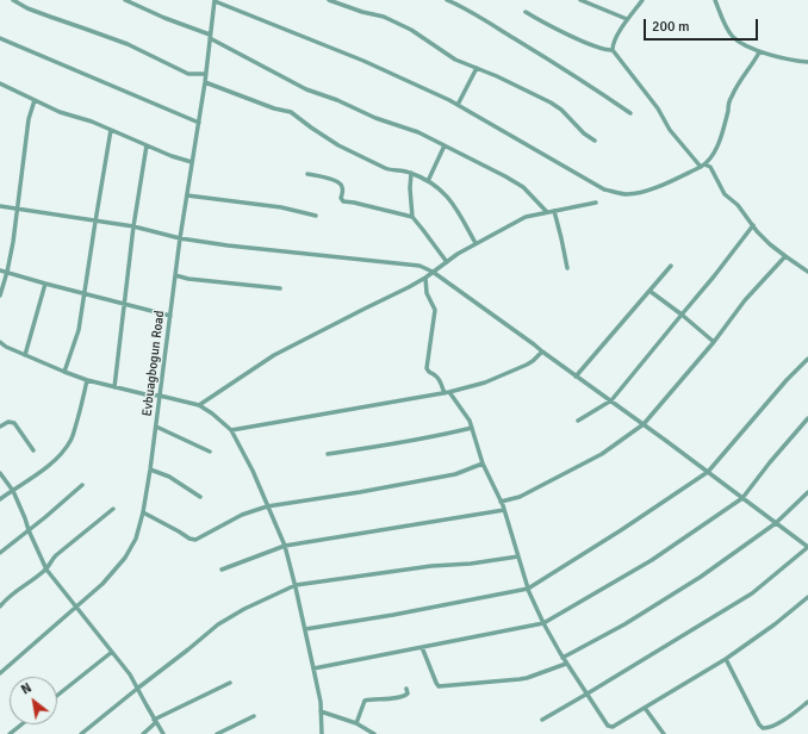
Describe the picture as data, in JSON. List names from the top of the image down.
{
  "streets": {
    "street": ["Evbuagbogun Road"]
  },
  "scale_bar": "200 m",
  "north": "top left"
}
